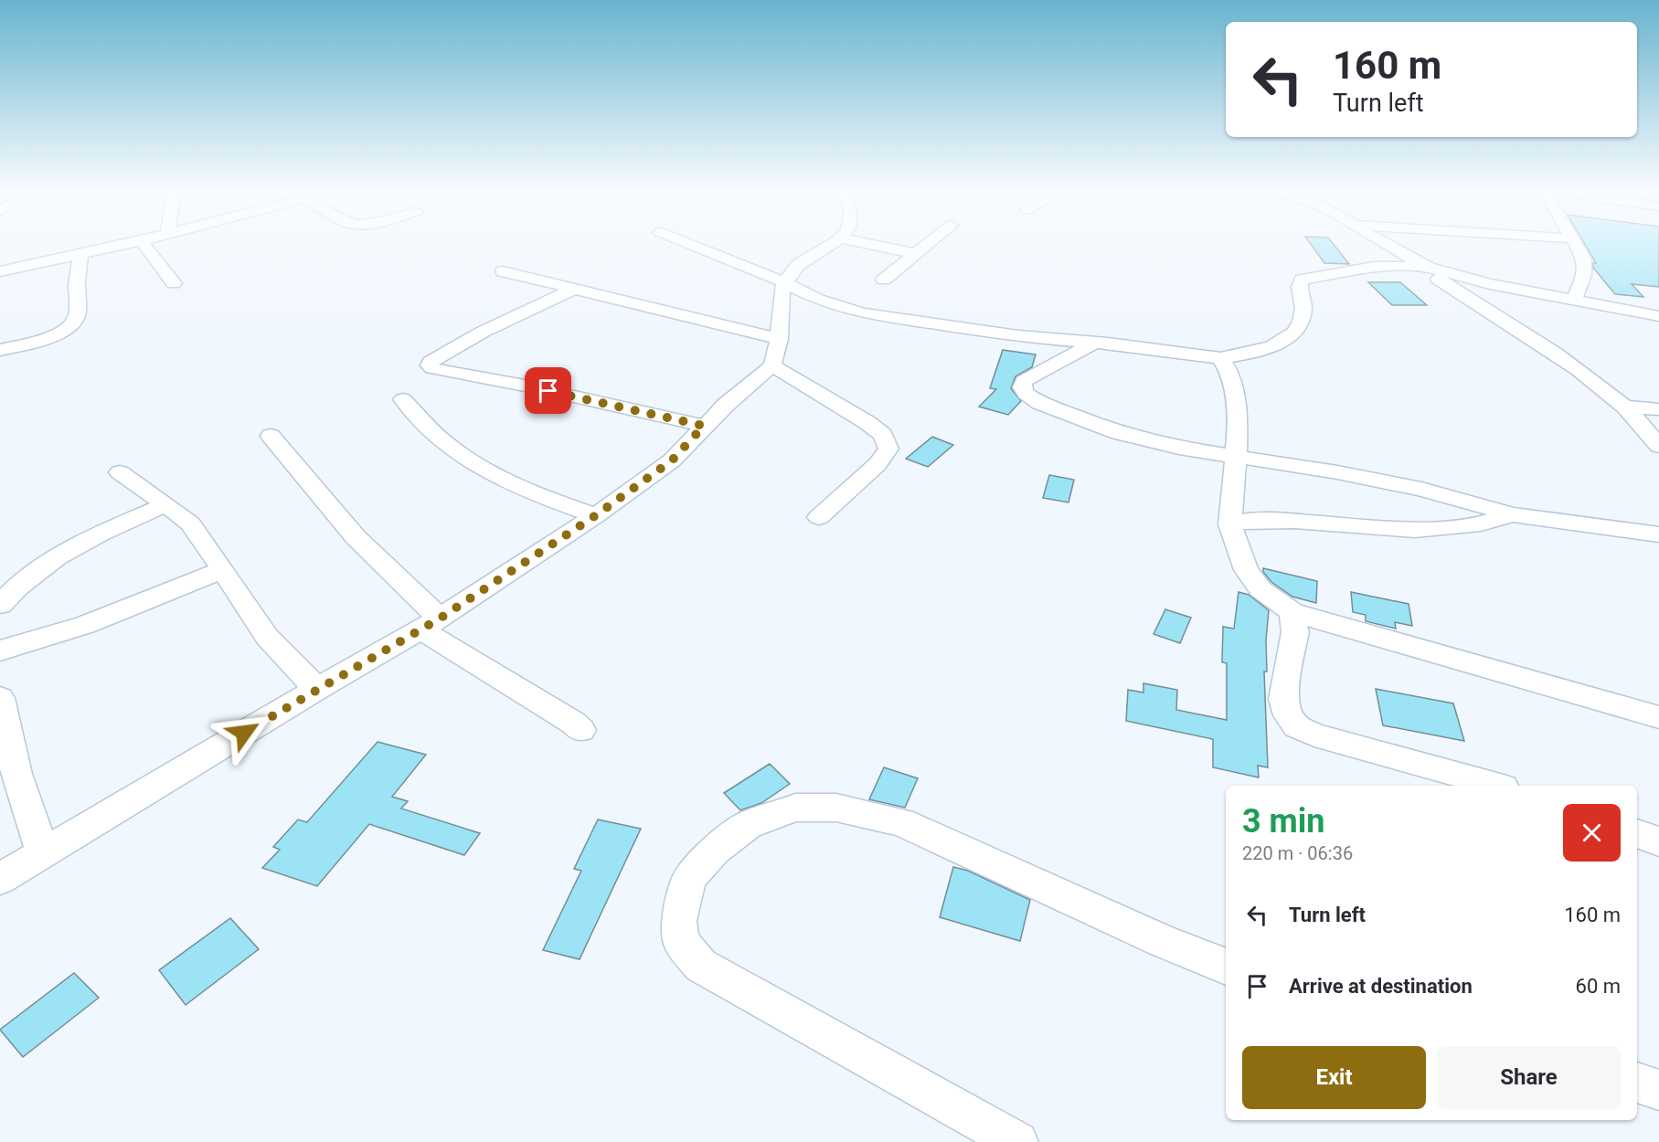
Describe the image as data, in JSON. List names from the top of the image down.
{
  "page": {
    "turn": ["160 m", "Turn left"],
    "heading": ["3 min", "220 m · 06:36"],
    "list": [
      {
        "name": "Turn left",
        "value": "160 m"
      },
      {
        "name": "Arrive at destination",
        "value": "60 m"
      }
    ],
    "buttons": ["Exit", "Share"]
  }
}
